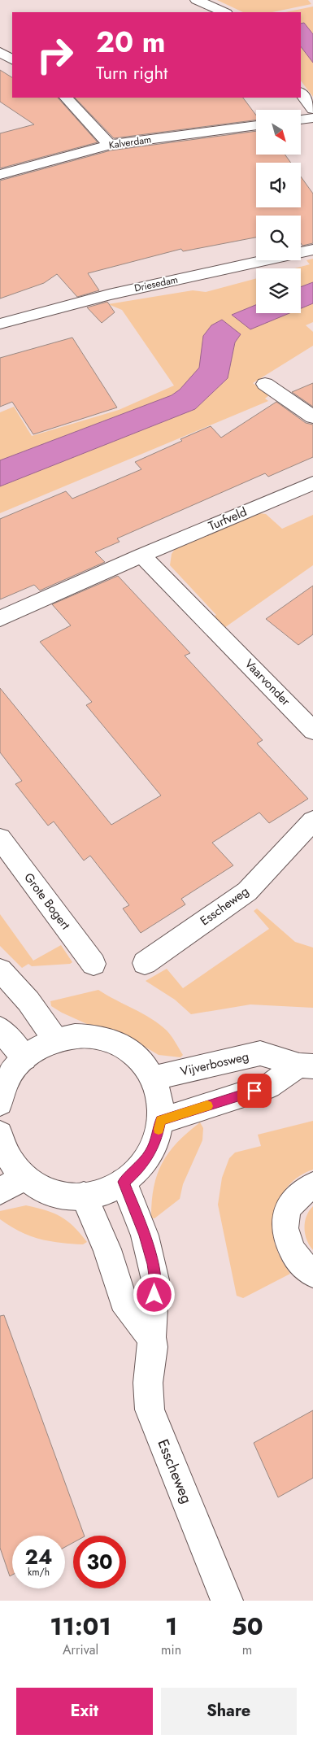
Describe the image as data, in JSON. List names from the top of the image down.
{
  "streets": {
    "street": [
      "Kalverdam",
      "Driesedam",
      "Turfveld",
      "Vaarvonder",
      "Grote Bogert",
      "Esscheweg",
      "Vijverbosweg"
    ]
  },
  "crossings": [
    ["Turfveld", "Vaarvonder"]
  ],
  "north": "bottom right",
  "page": {
    "turn": ["20 m", "Turn right"],
    "speed": "24 km/h",
    "limit": "30",
    "eta": [
      "11:01",
      "Arrival",
      "1",
      "min",
      "50",
      "m"
    ],
    "buttons": ["Exit", "Share"]
  }
}
